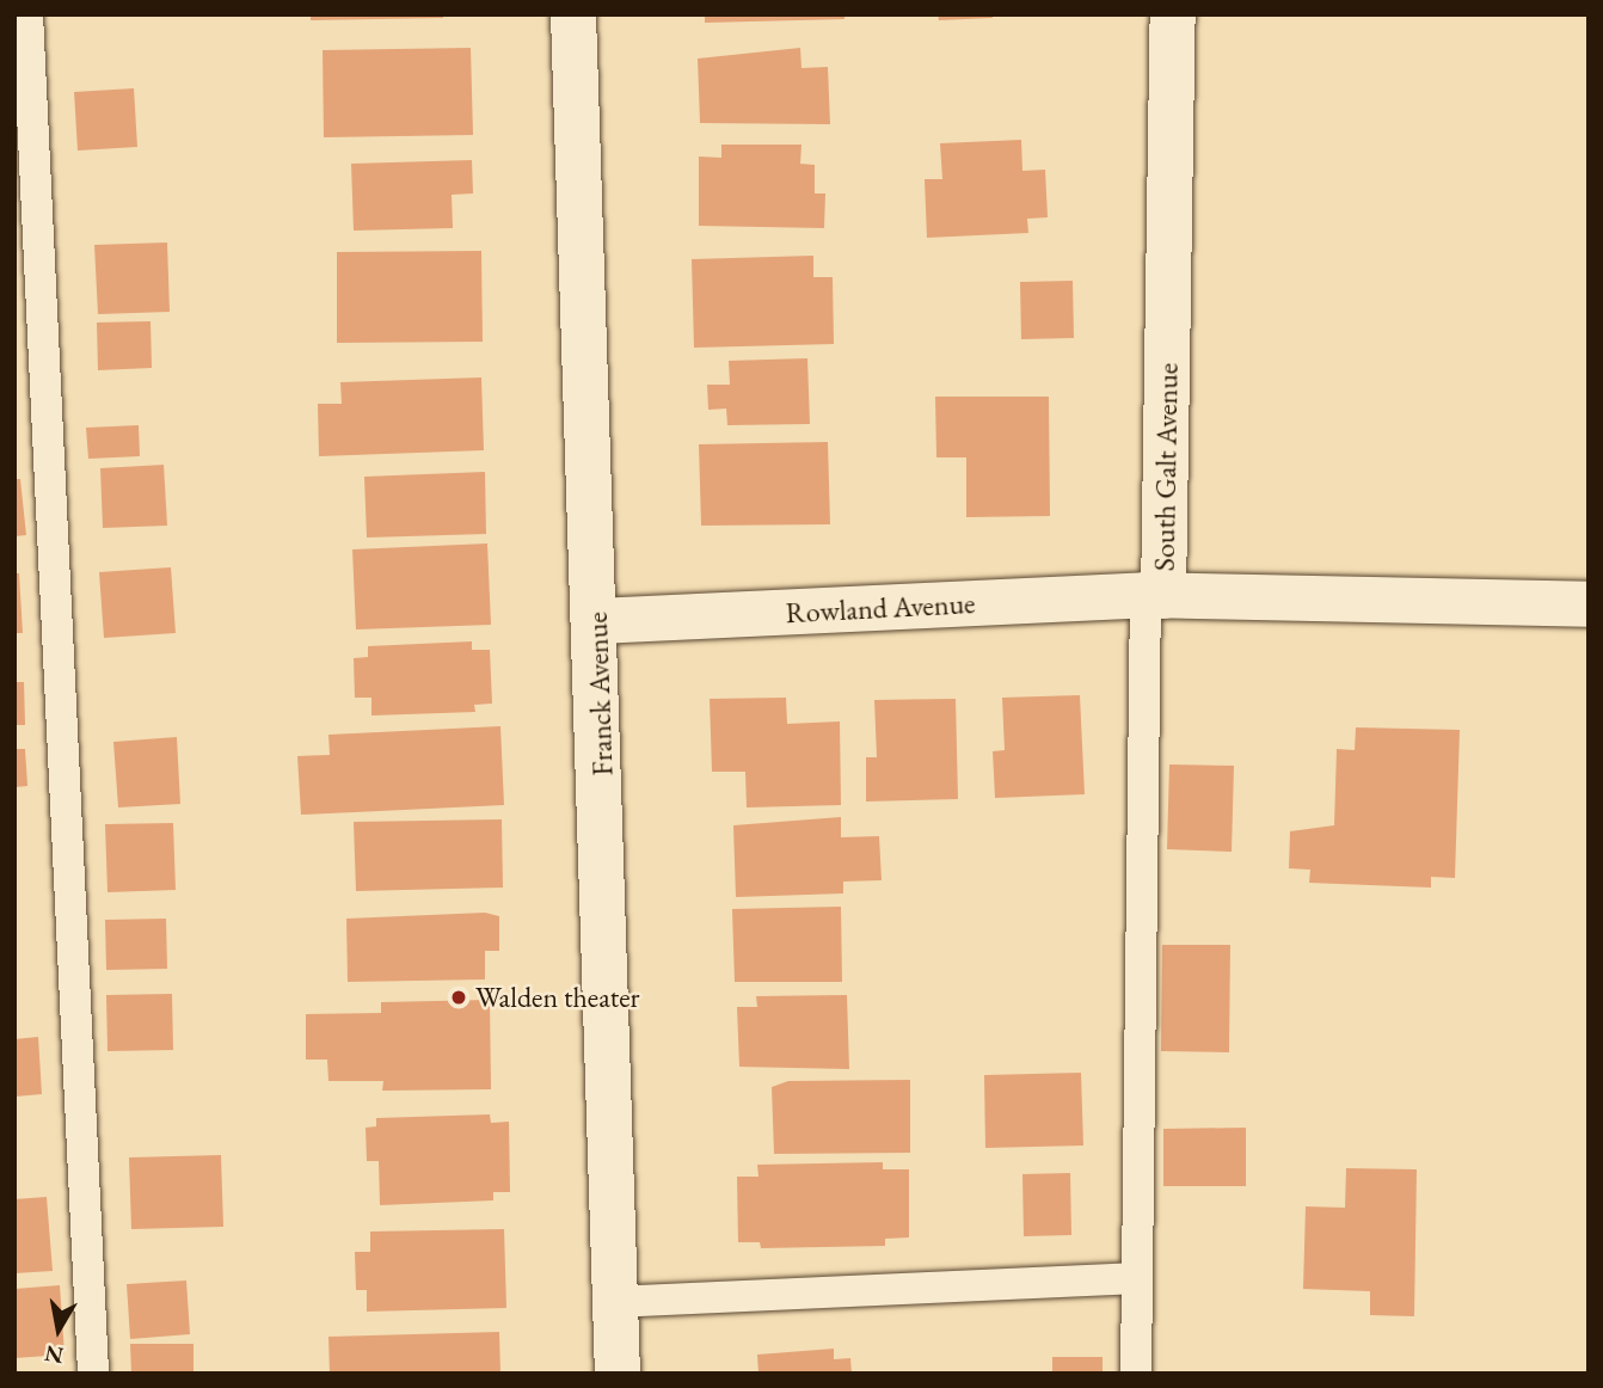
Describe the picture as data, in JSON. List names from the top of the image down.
{
  "streets": {
    "street": ["South Galt Avenue", "Rowland Avenue", "Franck Avenue"]
  },
  "crossings": [
    ["South Galt Avenue", "Rowland Avenue"],
    ["Rowland Avenue", "Franck Avenue"]
  ],
  "places": ["Walden theater"],
  "north": "bottom"
}
